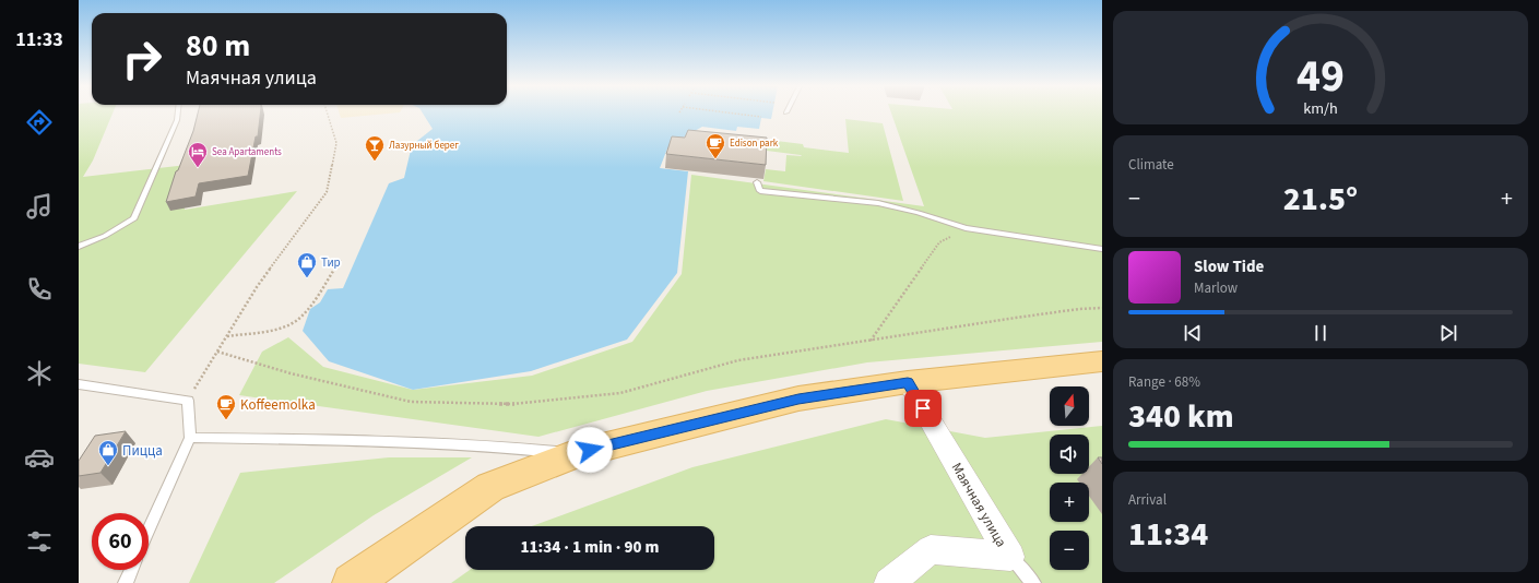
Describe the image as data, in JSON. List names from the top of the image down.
{
  "streets": {
    "street": ["Маячная улица"]
  },
  "places": {
    "cafe": ["Edison park", "Koffeemolka"],
    "bar": ["Лазурный берег"],
    "hotel": ["Sea Apartaments"],
    "shop": ["Тир", "Пицца"]
  },
  "north": "top",
  "page": {
    "tabs": "11:33",
    "turn": ["80 m", "Маячная улица"],
    "tile": [
      "Climate",
      ["Range · 68%", "340 km"],
      ["Arrival", "11:34"]
    ],
    "heat": ["−", "21.5°", "+"],
    "song": ["Slow Tide", "Marlow"],
    "map_buttons": ["+", "−"],
    "limit": "60",
    "trip": "11:34 · 1 min · 90 m",
    "gauge": ["49", "km/h"]
  }
}
